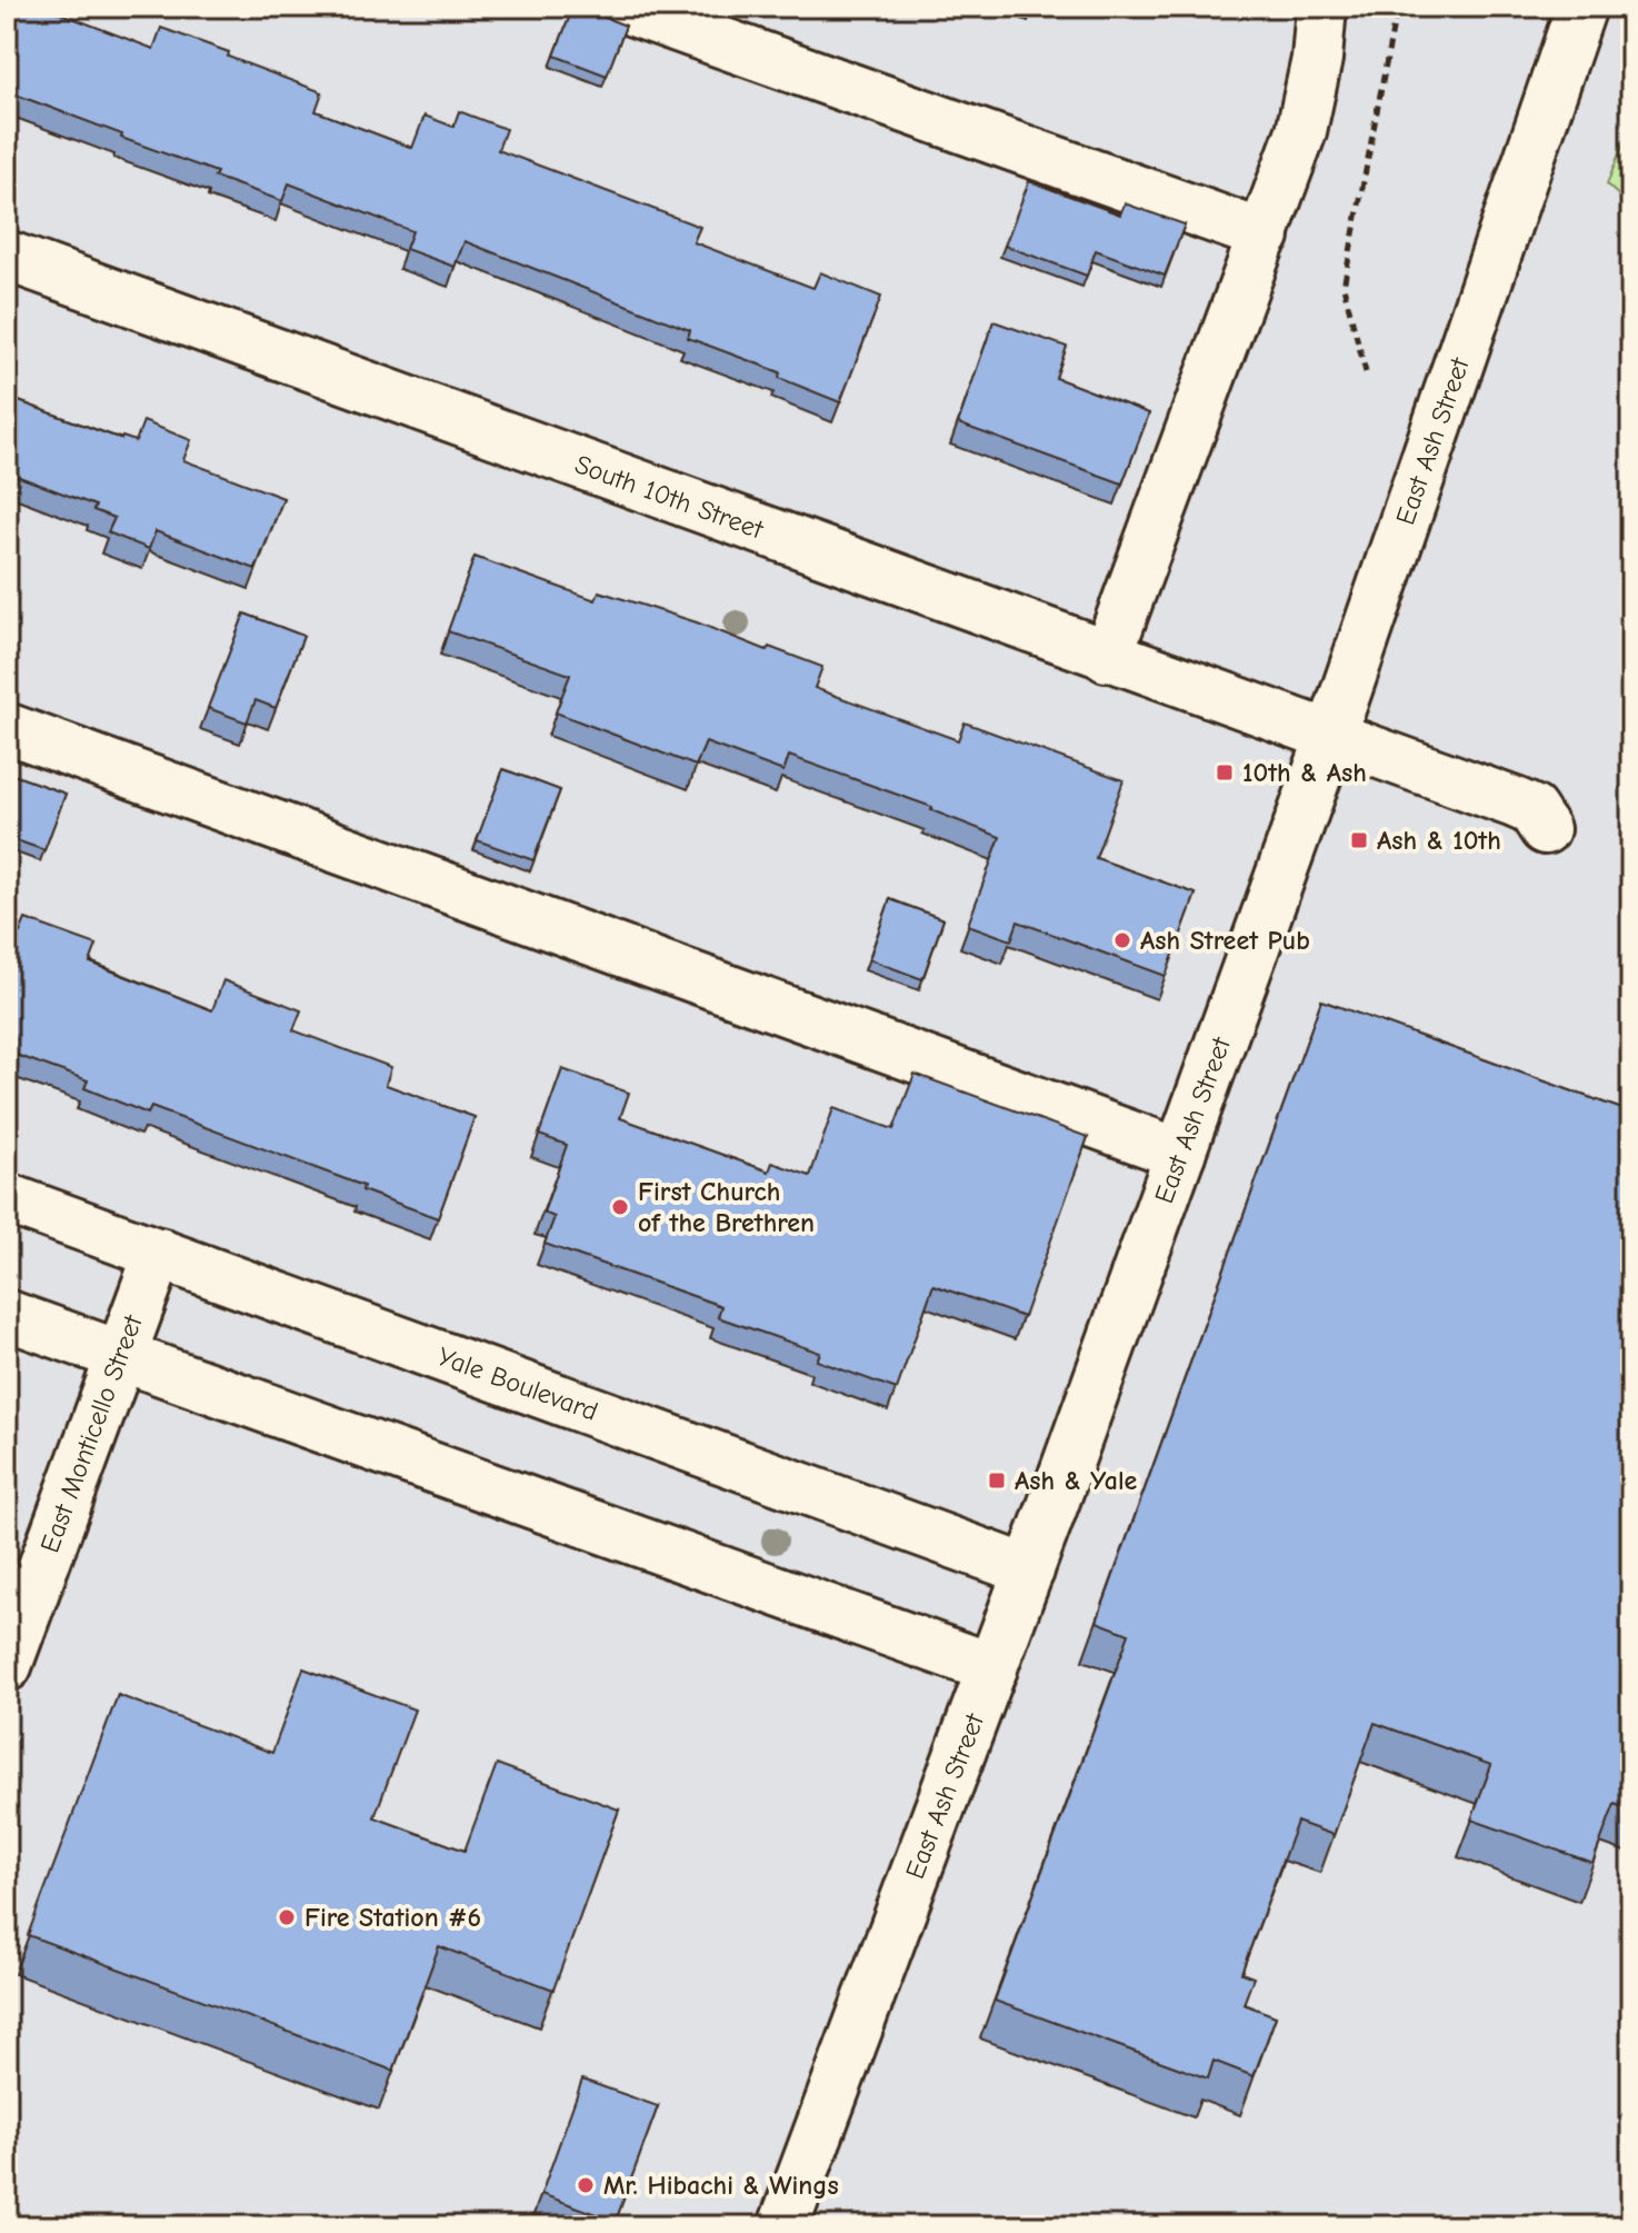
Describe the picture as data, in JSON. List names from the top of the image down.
{
  "streets": {
    "street": [
      "East Ash Street",
      "South 10th Street",
      "Yale Boulevard",
      "East Monticello Street"
    ]
  },
  "crossings": [
    ["East Ash Street", "South 10th Street"],
    ["East Ash Street", "Yale Boulevard"],
    ["Yale Boulevard", "East Monticello Street"]
  ],
  "places": {
    "transit": ["10th & Ash", "Ash & 10th", "Ash & Yale"],
    "other": [
      "Ash Street Pub",
      "First Church of the Brethren",
      "Fire Station #6",
      "Mr. Hibachi & Wings"
    ]
  }
}
